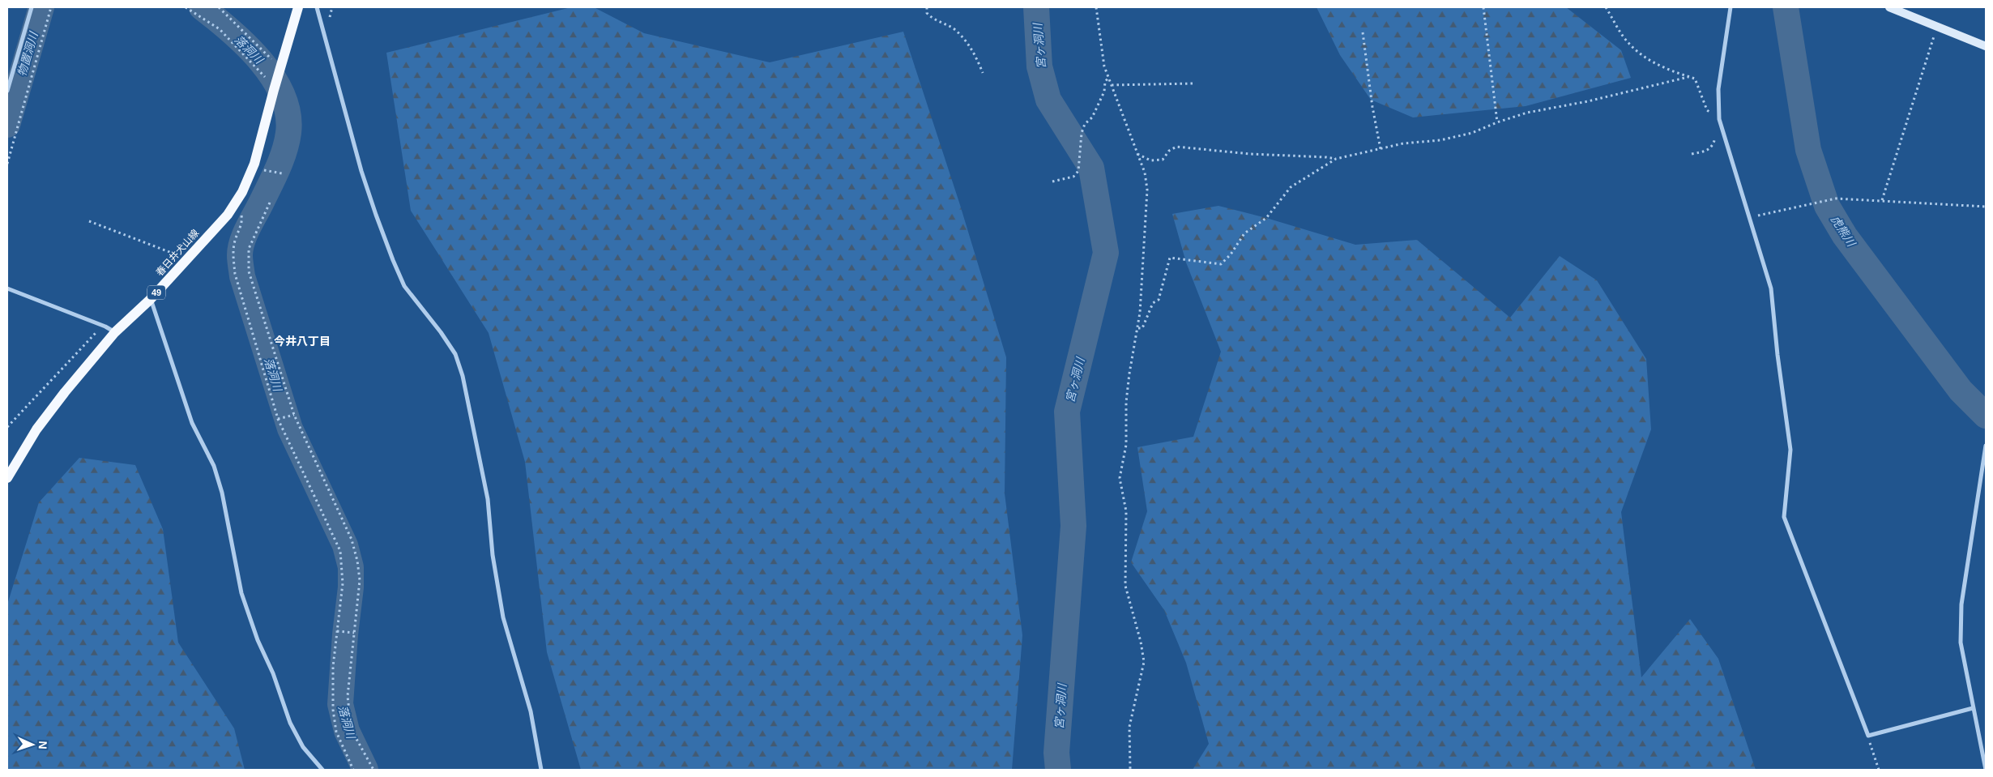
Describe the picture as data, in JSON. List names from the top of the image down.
{
  "streets": {
    "main road": ["春日井犬山線", "49"]
  },
  "districts": ["今井八丁目"],
  "water": [
    "宮ヶ洞川",
    "落洞川",
    "物置洞川",
    "虎熊川"
  ],
  "north": "right"
}
